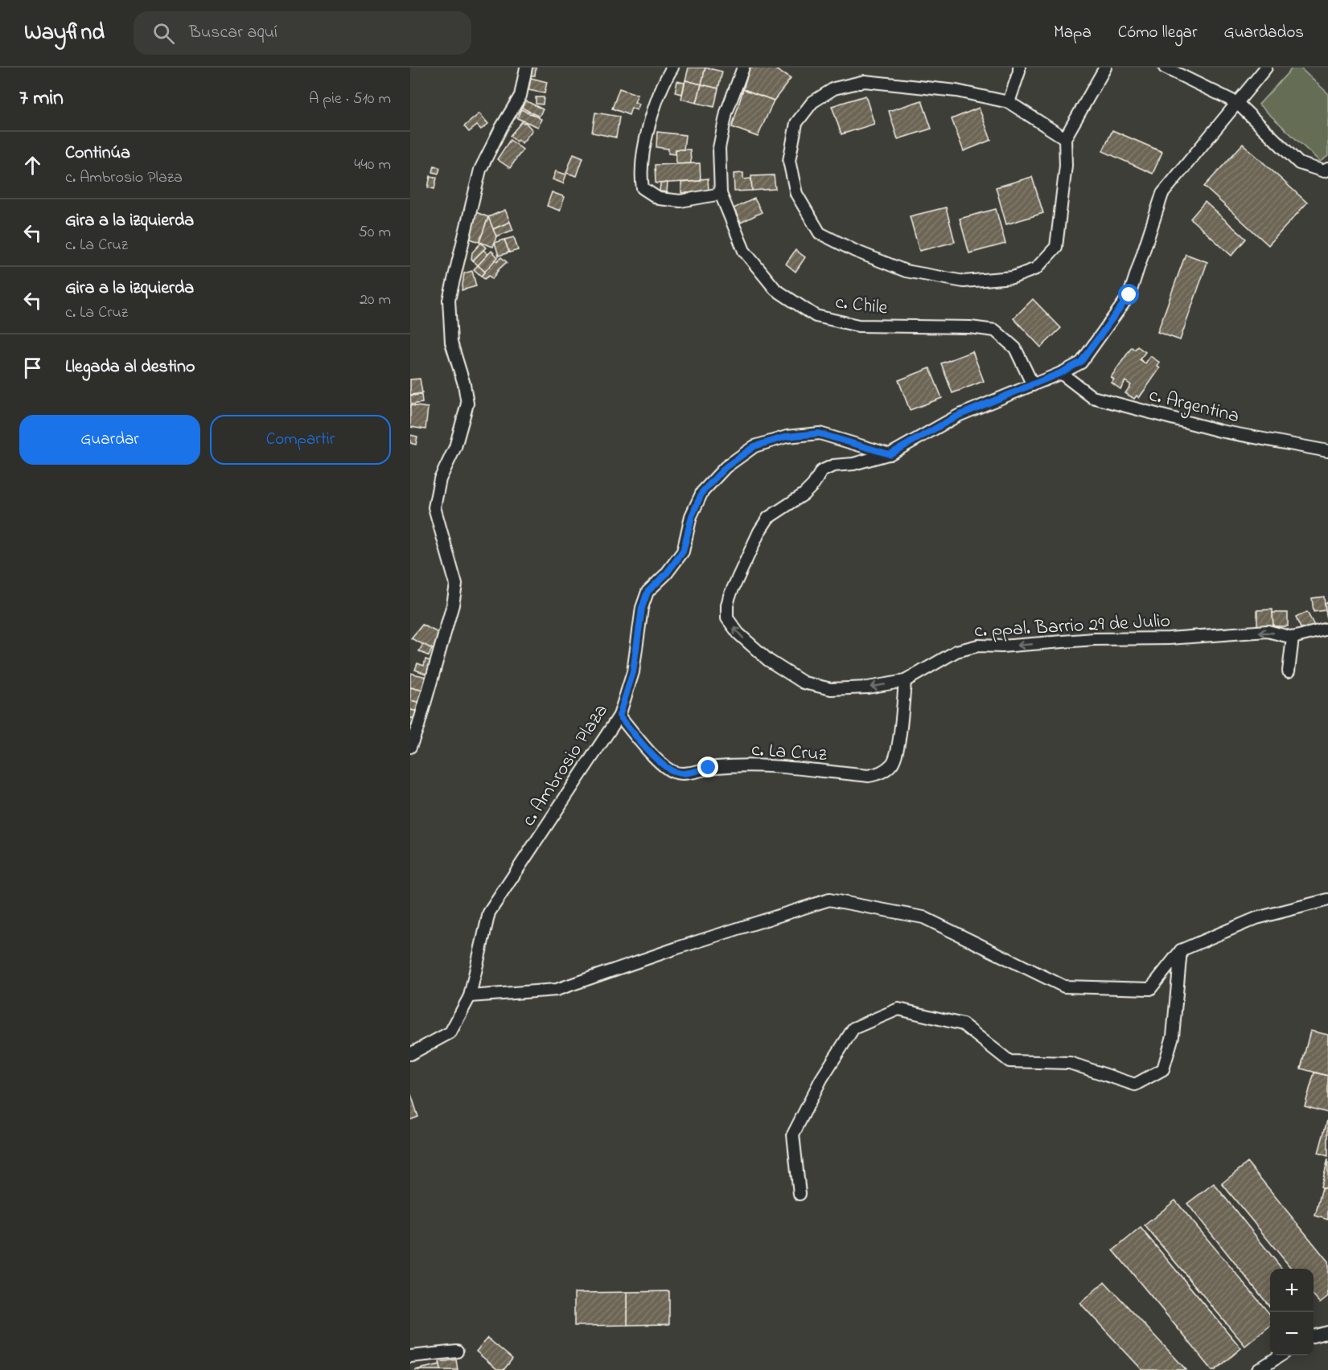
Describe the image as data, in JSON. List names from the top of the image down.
{
  "streets": {
    "street": [
      "c. Chile",
      "c. Argentina",
      "c. ppal. Barrio 29 de Julio",
      "c. La Cruz",
      "c. Ambrosio Plaza"
    ]
  },
  "crossings": [
    ["c. ppal. Barrio 29 de Julio", "c. La Cruz"],
    ["c. ppal. Barrio 29 de Julio", "c. Ambrosio Plaza"],
    ["c. La Cruz", "c. Ambrosio Plaza"]
  ],
  "page": {
    "header": "Wayfind",
    "search": "Buscar aquí",
    "nav": ["Mapa", "Cómo llegar", "Guardados"],
    "heading": ["7 min", "A pie · 510 m"],
    "list": [
      ["Continúa", "c. Ambrosio Plaza", "440 m"],
      ["Gira a la izquierda", "c. La Cruz", "50 m"],
      ["Gira a la izquierda", "c. La Cruz", "20 m"],
      "Llegada al destino"
    ],
    "buttons": ["Guardar", "Compartir"],
    "map_buttons": ["+", "−"]
  }
}
